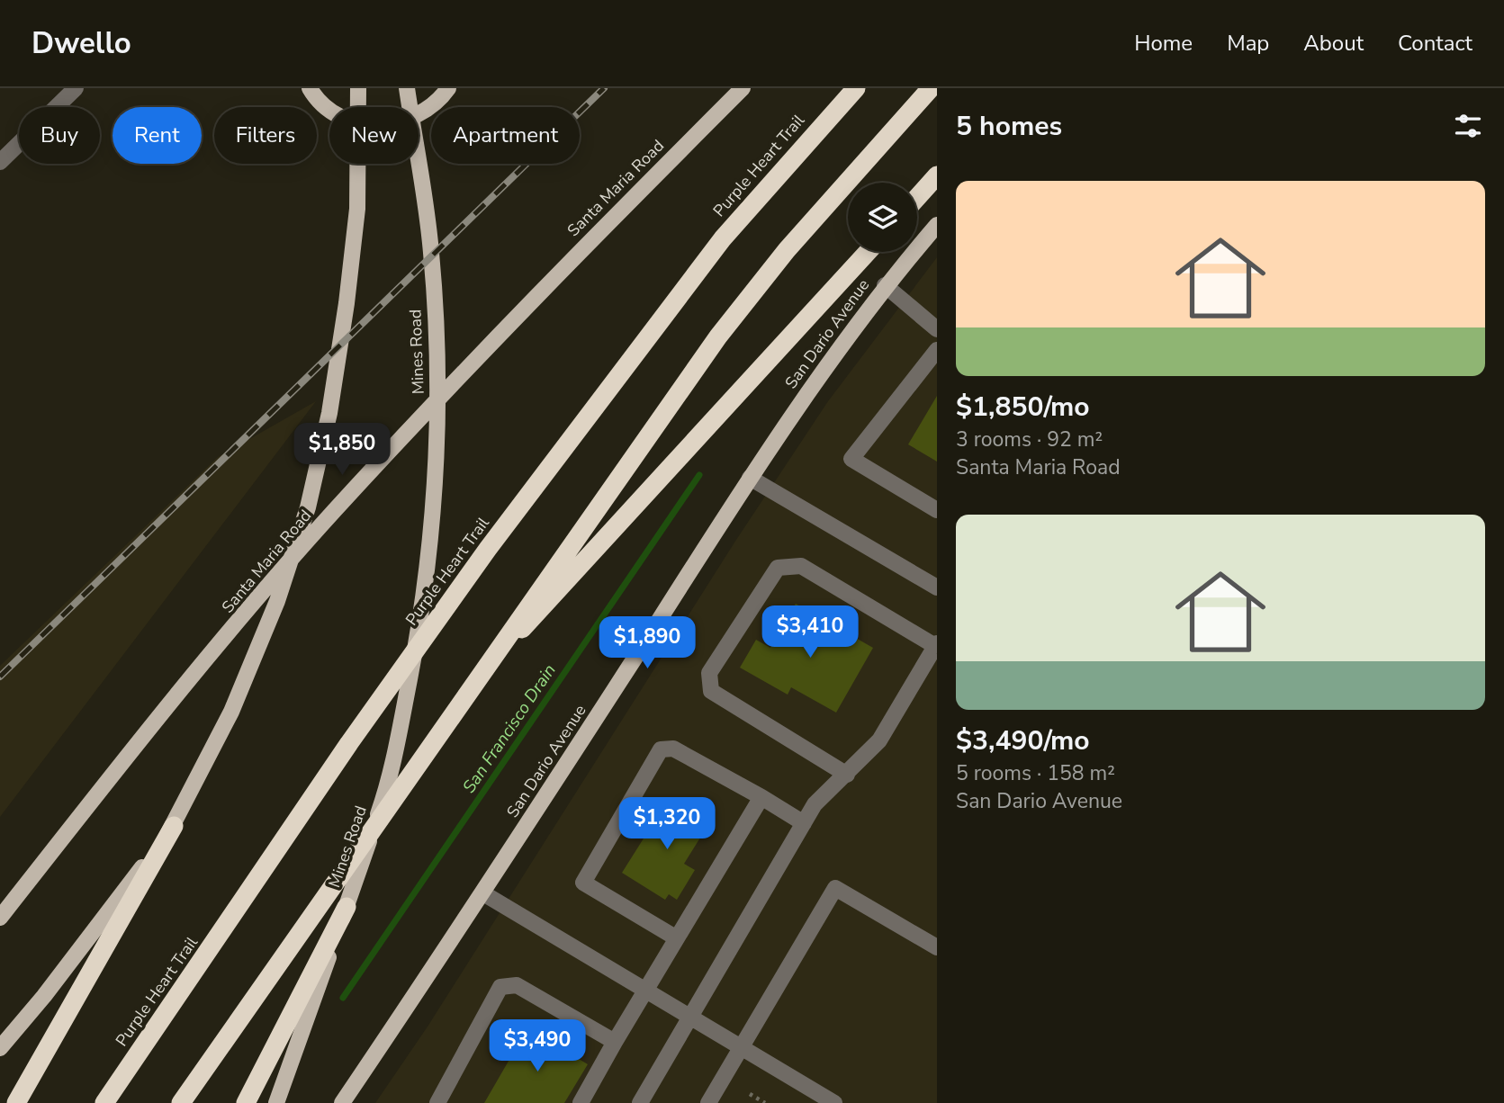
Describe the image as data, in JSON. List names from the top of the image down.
{
  "streets": {
    "highway": ["Purple Heart Trail"],
    "main road": ["Santa Maria Road", "San Dario Avenue", "Mines Road"]
  },
  "water": ["San Francisco Drain"],
  "page": {
    "header": "Dwello",
    "nav": [
      "Home",
      "Map",
      "About",
      "Contact"
    ],
    "heading": "5 homes",
    "chip": [
      "Buy",
      "Rent",
      "Filters",
      "New",
      "Apartment"
    ],
    "list": [
      {
        "name": "$1,850/mo",
        "note": "3 rooms · 92 m² · Santa Maria Road"
      },
      {
        "name": "$3,490/mo",
        "note": "5 rooms · 158 m² · San Dario Avenue"
      }
    ],
    "price": [
      "$1,850",
      "$3,410",
      "$1,890",
      "$1,320",
      "$3,490"
    ]
  }
}
